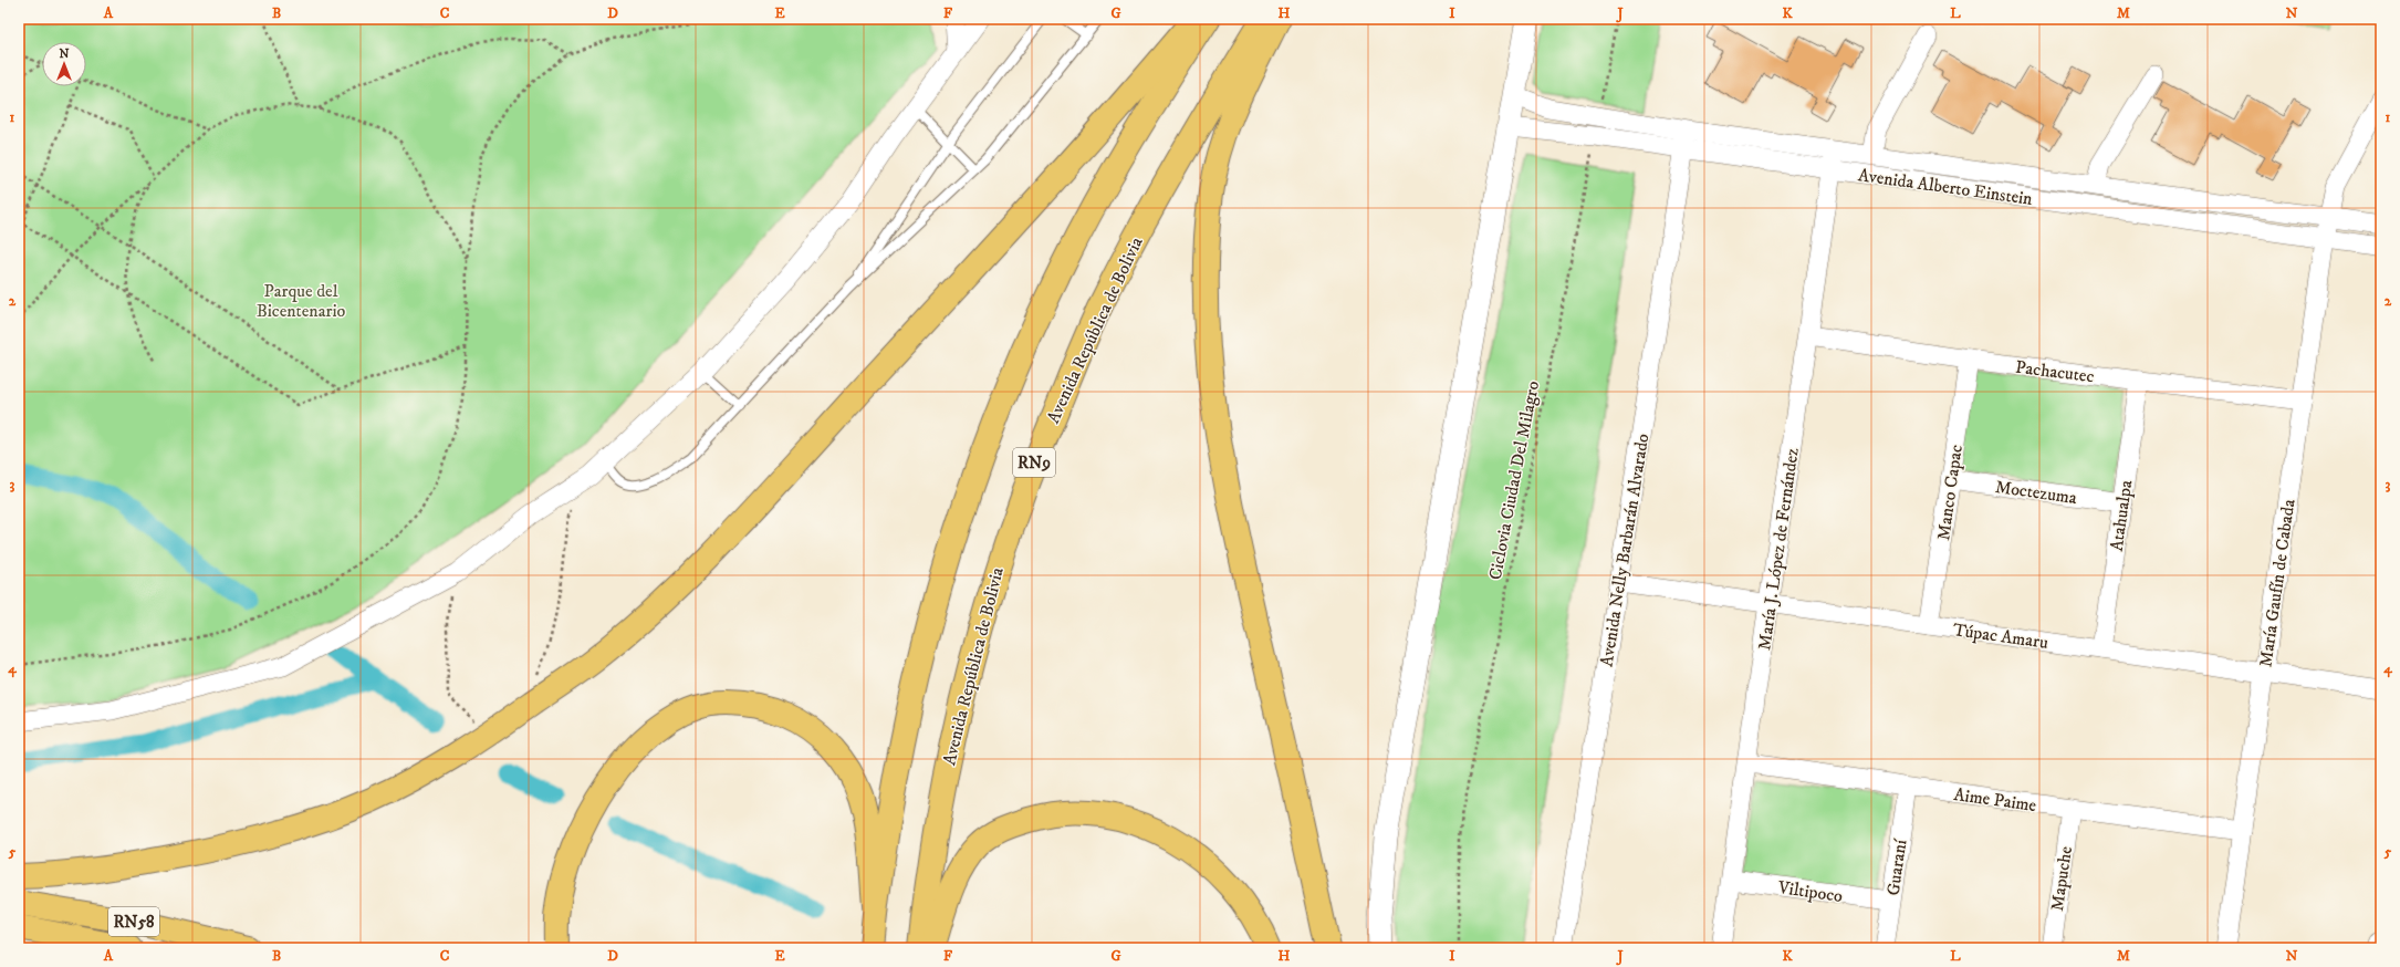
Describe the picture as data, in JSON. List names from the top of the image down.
{
  "streets": {
    "main road": ["Avenida República de Bolivia", "RN9", "RN58"],
    "street": [
      "Avenida Alberto Einstein",
      "Pachacutec",
      "Moctezuma",
      "Manco Capac",
      "Atahualpa",
      "María J. López de Fernández",
      "Avenida Nelly Barbarán Alvarado",
      "María Gaufín de Cabada",
      "Túpac Amaru",
      "Aime Paime",
      "Guaraní",
      "Mapuche",
      "Viltipoco"
    ],
    "path": ["Ciclovia Ciudad Del Milagro"]
  },
  "crossings": [
    ["Avenida Alberto Einstein", "Ciclovia Ciudad Del Milagro"],
    ["Avenida Alberto Einstein", "María J. López de Fernández"],
    ["Avenida Alberto Einstein", "Avenida Nelly Barbarán Alvarado"],
    ["Avenida Alberto Einstein", "María Gaufín de Cabada"],
    ["Pachacutec", "Manco Capac"],
    ["Pachacutec", "Atahualpa"],
    ["Pachacutec", "María J. López de Fernández"],
    ["Pachacutec", "María Gaufín de Cabada"],
    ["Moctezuma", "Manco Capac"],
    ["Moctezuma", "Atahualpa"],
    ["Manco Capac", "Túpac Amaru"],
    ["Atahualpa", "Túpac Amaru"],
    ["María J. López de Fernández", "Túpac Amaru"],
    ["María J. López de Fernández", "Aime Paime"],
    ["María J. López de Fernández", "Viltipoco"],
    ["Avenida Nelly Barbarán Alvarado", "Túpac Amaru"],
    ["María Gaufín de Cabada", "Túpac Amaru"],
    ["María Gaufín de Cabada", "Aime Paime"],
    ["Aime Paime", "Guaraní"],
    ["Aime Paime", "Mapuche"],
    ["Guaraní", "Viltipoco"]
  ],
  "parks": ["Parque del Bicentenario"],
  "north": "top",
  "grid": {
    "columns": [
      "A",
      "B",
      "C",
      "D",
      "E",
      "F",
      "G",
      "H",
      "I",
      "J",
      "K",
      "L",
      "M",
      "N"
    ],
    "rows": [
      "1",
      "2",
      "3",
      "4",
      "5"
    ]
  }
}
